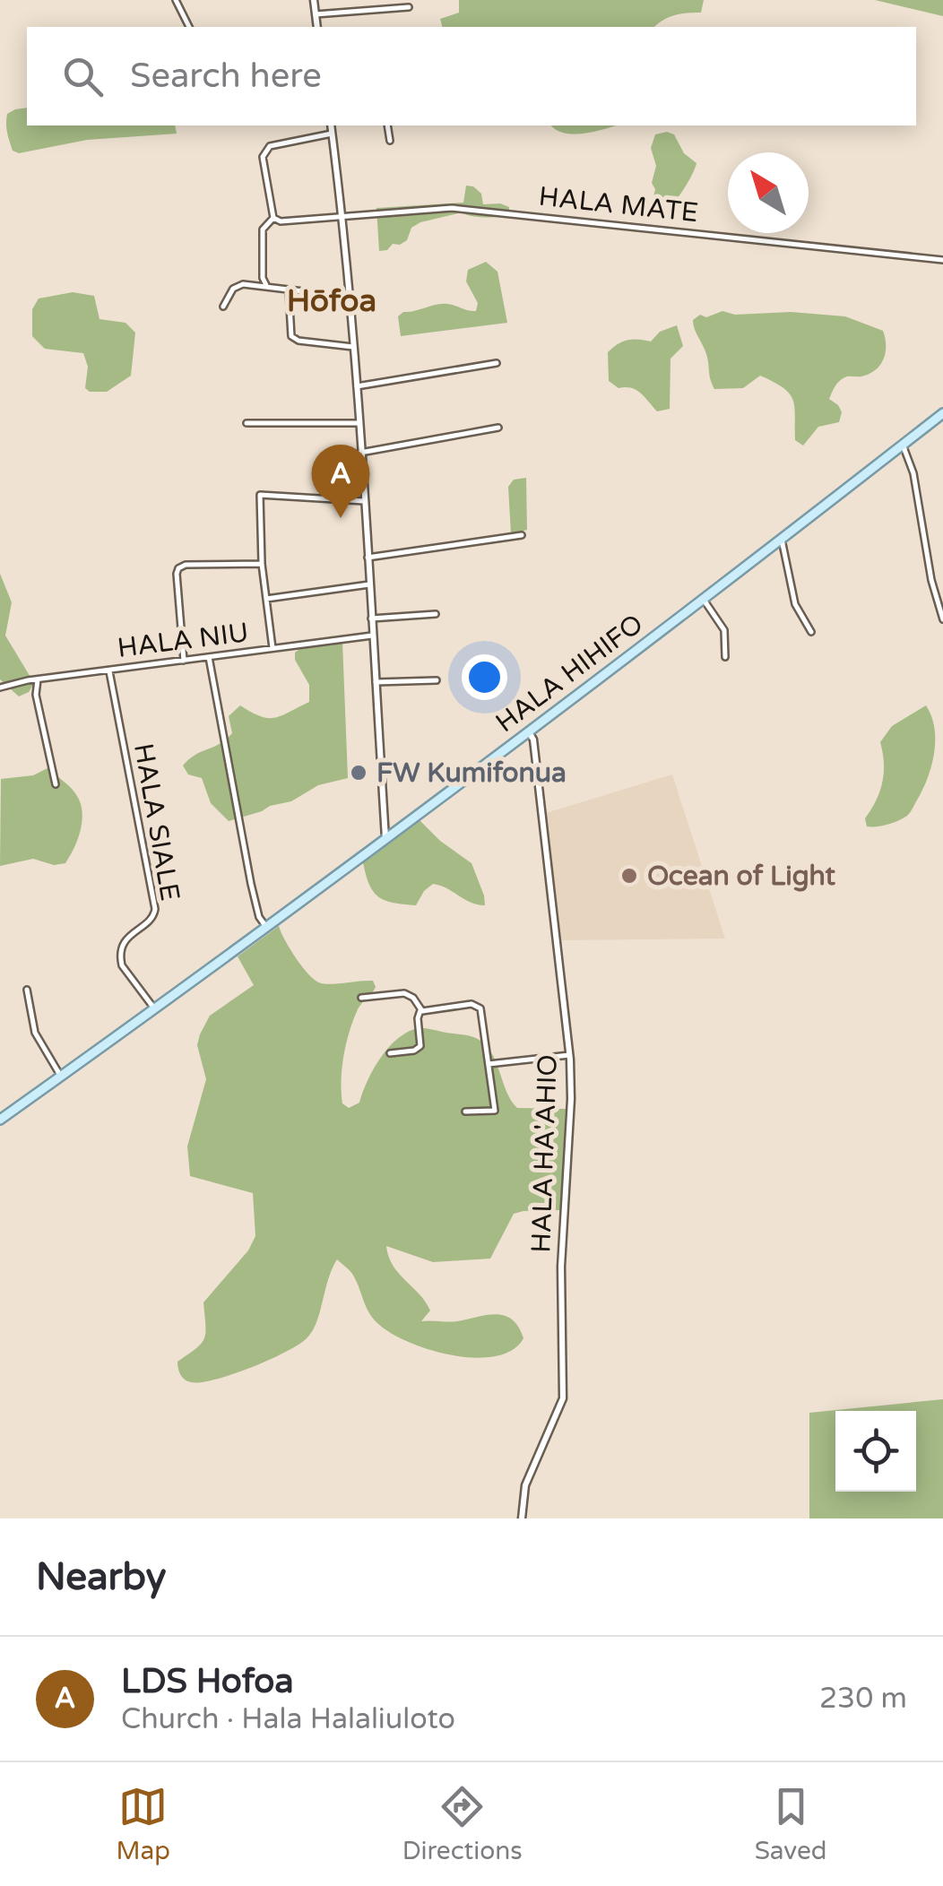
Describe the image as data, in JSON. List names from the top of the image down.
{
  "streets": {
    "main road": ["HALA HIHIFO"],
    "street": [
      "HALA MATE",
      "HALA NIU",
      "HALA SIALE",
      "HALA HA'AHIO"
    ]
  },
  "crossings": [
    ["HALA NIU", "HALA SIALE"],
    ["HALA HIHIFO", "HALA SIALE"],
    ["HALA HIHIFO", "HALA HA'AHIO"]
  ],
  "districts": ["Hōfoa"],
  "places": ["FW Kumifonua", "Ocean of Light"],
  "north": "top left",
  "page": {
    "search": "Search here",
    "pins": "A",
    "heading": "Nearby",
    "list": [
      {
        "mark": "A",
        "name": "LDS Hofoa",
        "note": "Church · Hala Halaliuloto",
        "value": "230 m"
      }
    ],
    "nav": ["Map", "Directions", "Saved"]
  }
}
